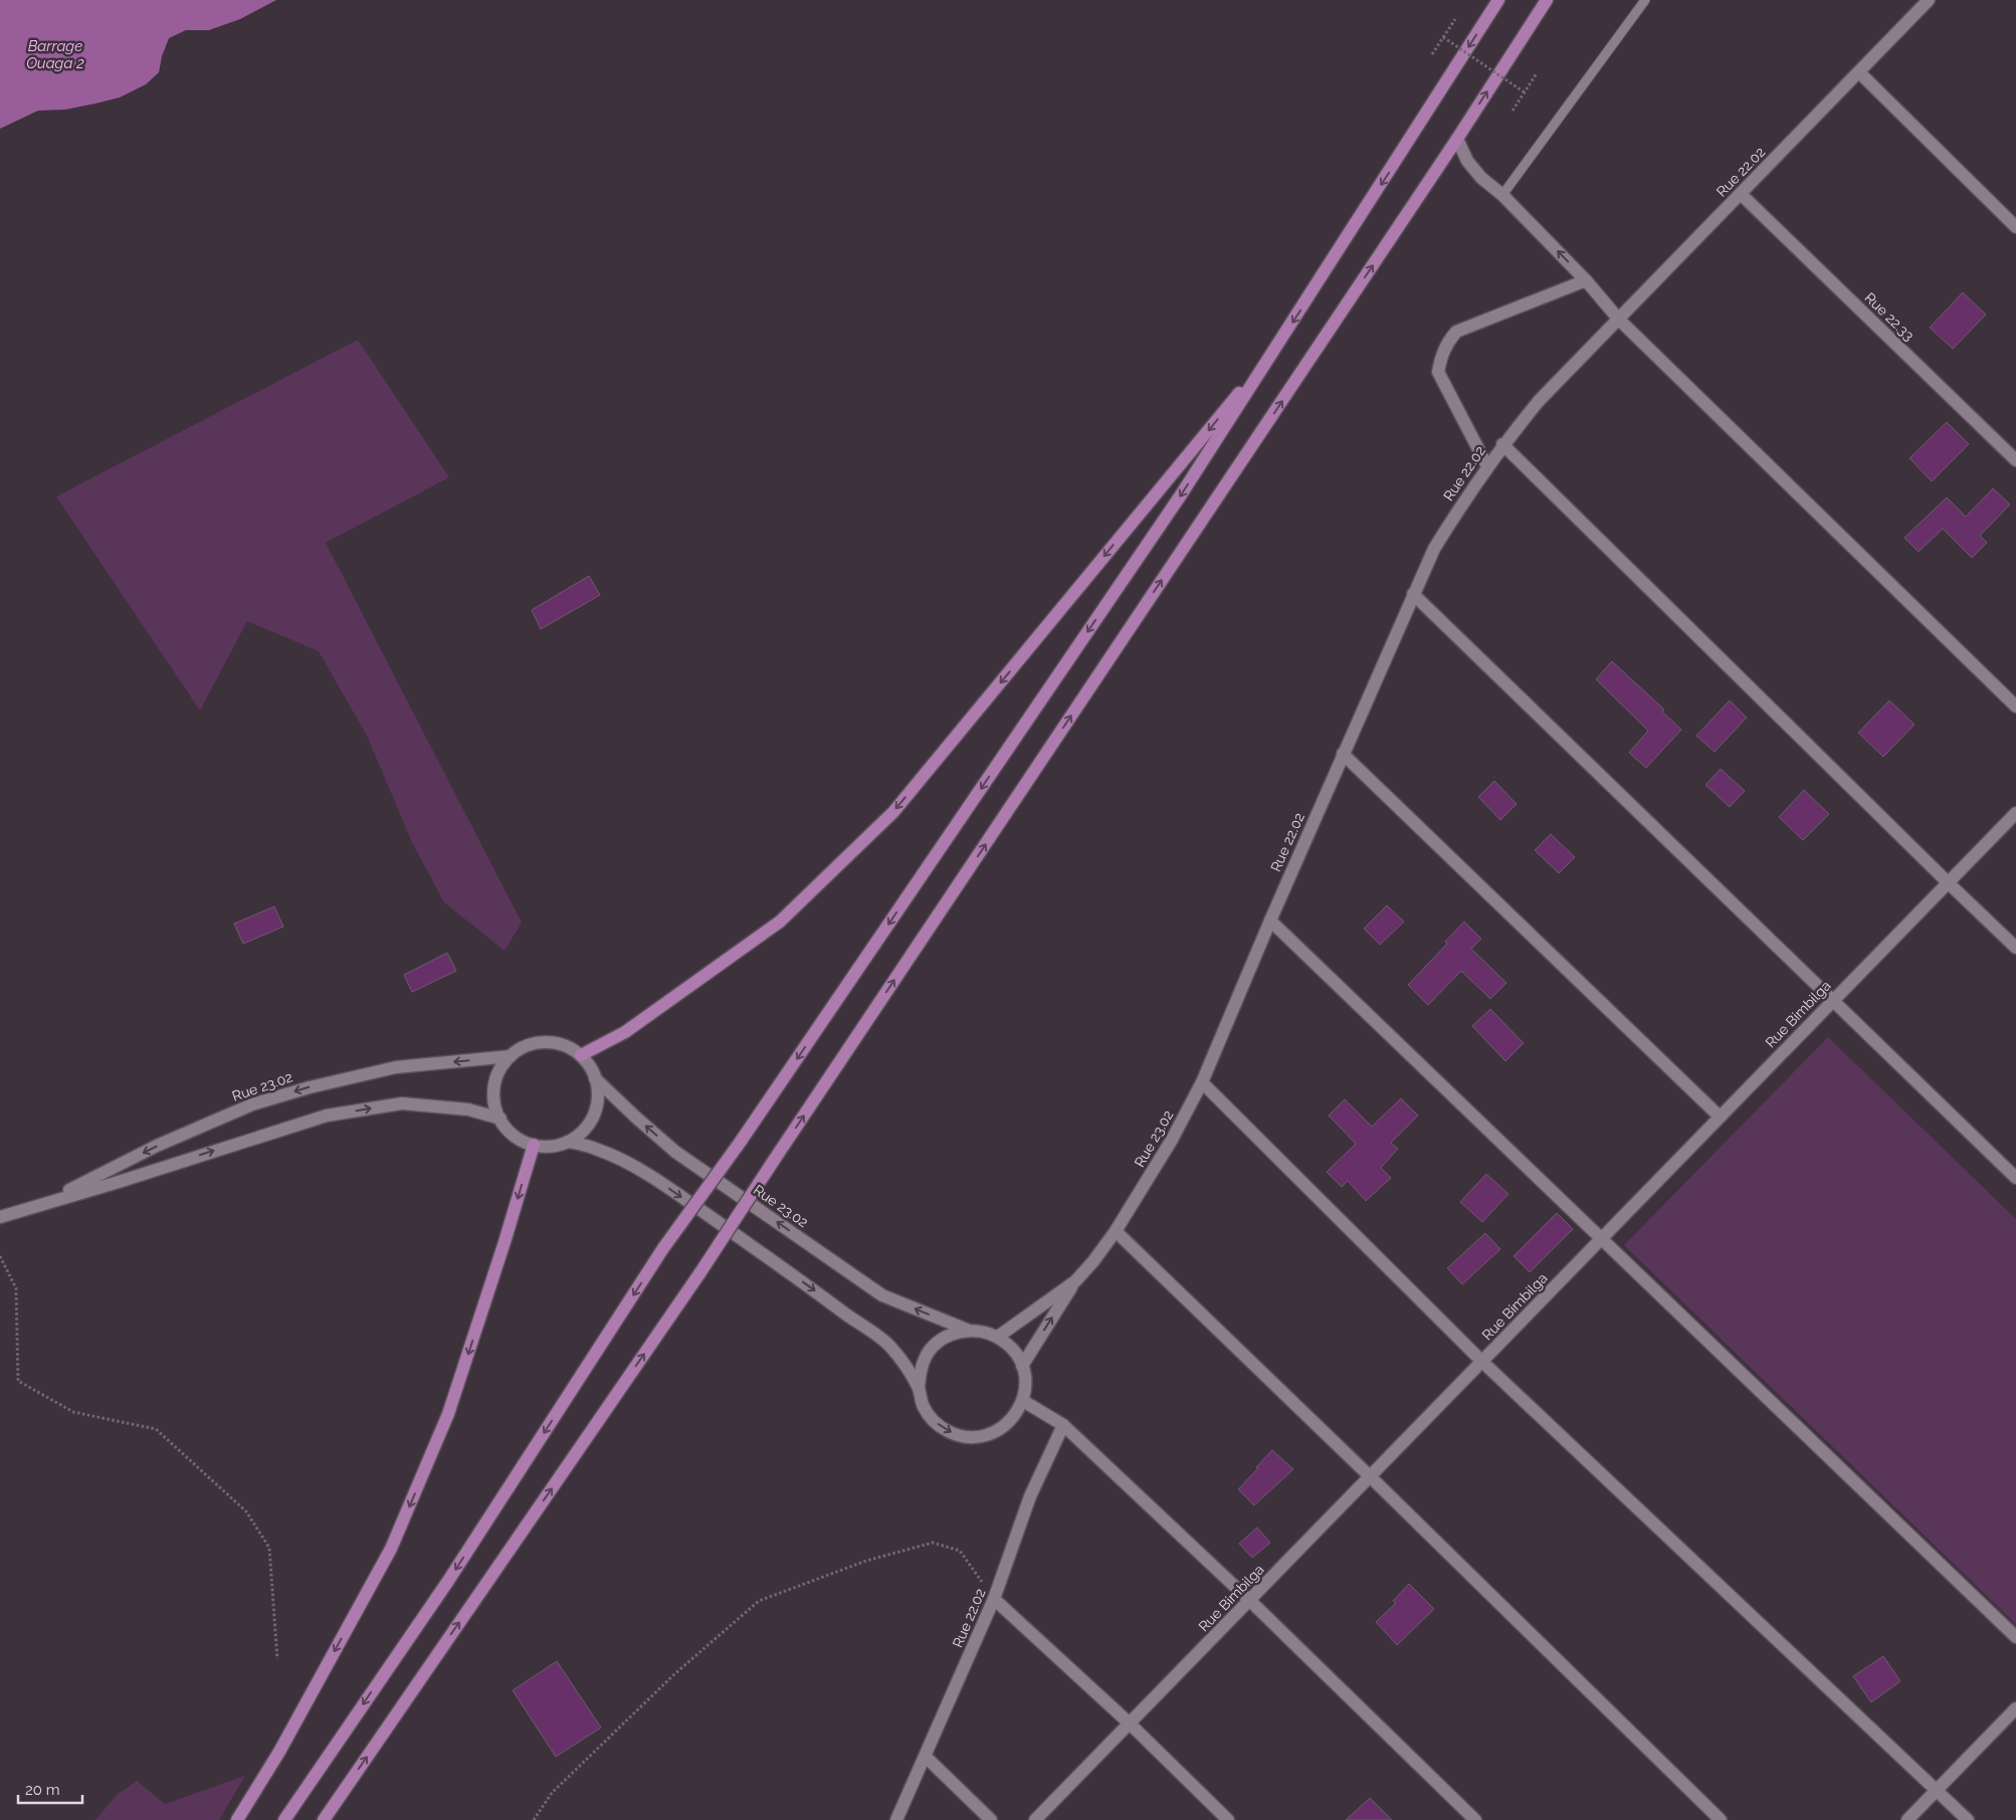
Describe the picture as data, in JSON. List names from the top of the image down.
{
  "streets": {
    "street": [
      "Rue 22.02",
      "Rue 22.33",
      "Rue Bimbilga",
      "Rue 23.02"
    ]
  },
  "crossings": [
    ["Rue 22.02", "Rue 22.33"],
    ["Rue 22.02", "Rue 23.02"]
  ],
  "water": ["Barrage Ouaga 2"],
  "scale_bar": "20 m"
}
